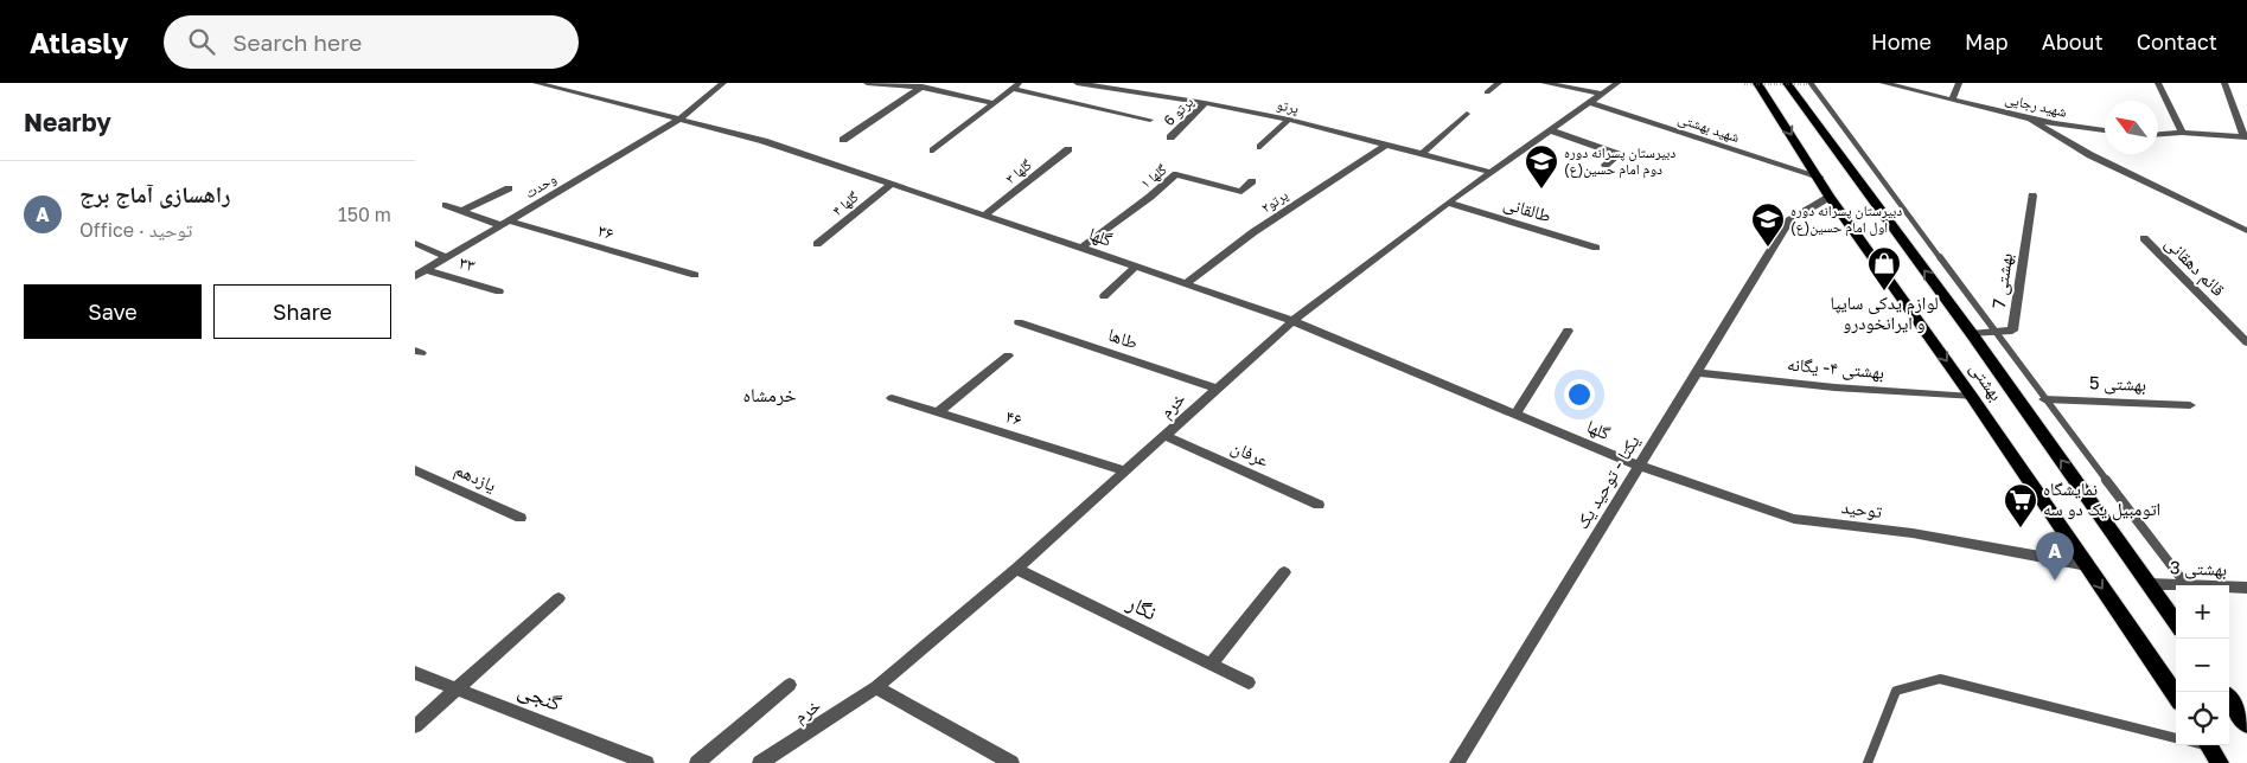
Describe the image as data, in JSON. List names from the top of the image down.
{
  "streets": {
    "main road": ["بهشتی"],
    "street": [
      "شهید رجایی",
      "پرتو",
      "پرتو 6",
      "شهید بهشتی",
      "گلها ۳",
      "گلها ۱",
      "وحدت",
      "پرتو۲",
      "گلها ۴",
      "طالقانی",
      "۳۶",
      "گلها",
      "۳۳",
      "قائم دهقانی",
      "بهشتی 7",
      "طاها",
      "بهشتی ۴- یگانه",
      "بهشتی 5",
      "خرم",
      "۴۶",
      "عرفان",
      "یازدهم",
      "یکتا - توحید یک",
      "توحید",
      "بهشتی 3",
      "نگار",
      "گنجی"
    ]
  },
  "crossings": [
    ["پرتو", "پرتو 6"],
    ["پرتو", "پرتو۲"],
    ["پرتو", "خرم"],
    ["شهید بهشتی", "بهشتی"],
    ["شهید بهشتی", "خرم"],
    ["گلها ۳", "گلها"],
    ["گلها ۱", "گلها"],
    ["وحدت", "۳۶"],
    ["وحدت", "گلها"],
    ["وحدت", "۳۳"],
    ["پرتو۲", "گلها"],
    ["گلها ۴", "گلها"],
    ["طالقانی", "خرم"],
    ["گلها", "خرم"],
    ["گلها", "یکتا - توحید یک"],
    ["گلها", "توحید"],
    ["بهشتی 7", "بهشتی"],
    ["طاها", "خرم"],
    ["بهشتی ۴- یگانه", "بهشتی"],
    ["بهشتی ۴- یگانه", "یکتا - توحید یک"],
    ["بهشتی", "یکتا - توحید یک"],
    ["بهشتی", "توحید"],
    ["بهشتی", "بهشتی 3"],
    ["خرم", "۴۶"],
    ["خرم", "عرفان"],
    ["خرم", "نگار"],
    ["یکتا - توحید یک", "توحید"]
  ],
  "districts": ["خرمشاه"],
  "places": {
    "school or university": ["دبیرستان پسرانه دوره دوم امام حسین(ع)", "دبیرستان پسرانه دوره اول امام حسین(ع)"],
    "shop": ["لوازم یدکی سایپا و ایرانخودرو"],
    "supermarket": ["نمایشگاه اتومبیل یک دو سه"]
  },
  "north": "top left",
  "page": {
    "header": "Atlasly",
    "search": "Search here",
    "nav": [
      "Home",
      "Map",
      "About",
      "Contact"
    ],
    "heading": "Nearby",
    "list": [
      {
        "mark": "A",
        "name": "راهسازی آماج برج",
        "note": "Office · توحید",
        "value": "150 m"
      }
    ],
    "buttons": ["Save", "Share"],
    "pins": "A",
    "map_buttons": ["+", "−"]
  }
}
